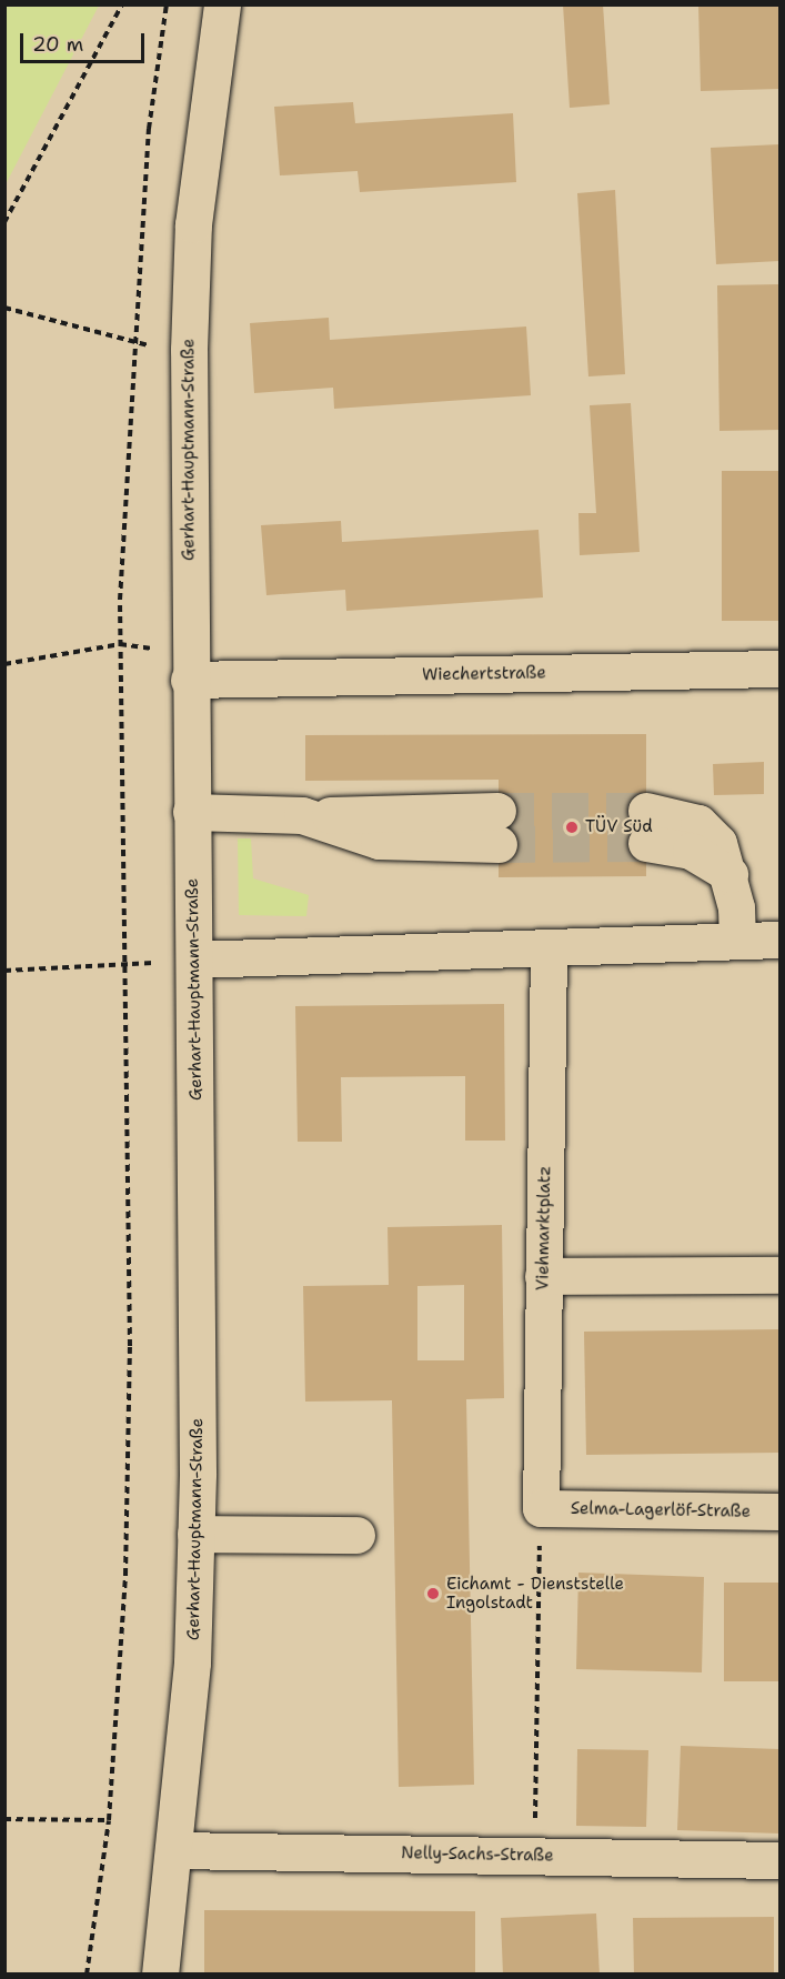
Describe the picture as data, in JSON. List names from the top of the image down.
{
  "streets": {
    "street": [
      "Gerhart-Hauptmann-Straße",
      "Wiechertstraße",
      "Viehmarktplatz",
      "Selma-Lagerlöf-Straße",
      "Nelly-Sachs-Straße"
    ]
  },
  "crossings": [
    ["Gerhart-Hauptmann-Straße", "Wiechertstraße"],
    ["Gerhart-Hauptmann-Straße", "Nelly-Sachs-Straße"],
    ["Viehmarktplatz", "Selma-Lagerlöf-Straße"]
  ],
  "places": ["TÜV Süd", "Eichamt - Dienststelle Ingolstadt"],
  "scale_bar": "20 m"
}
